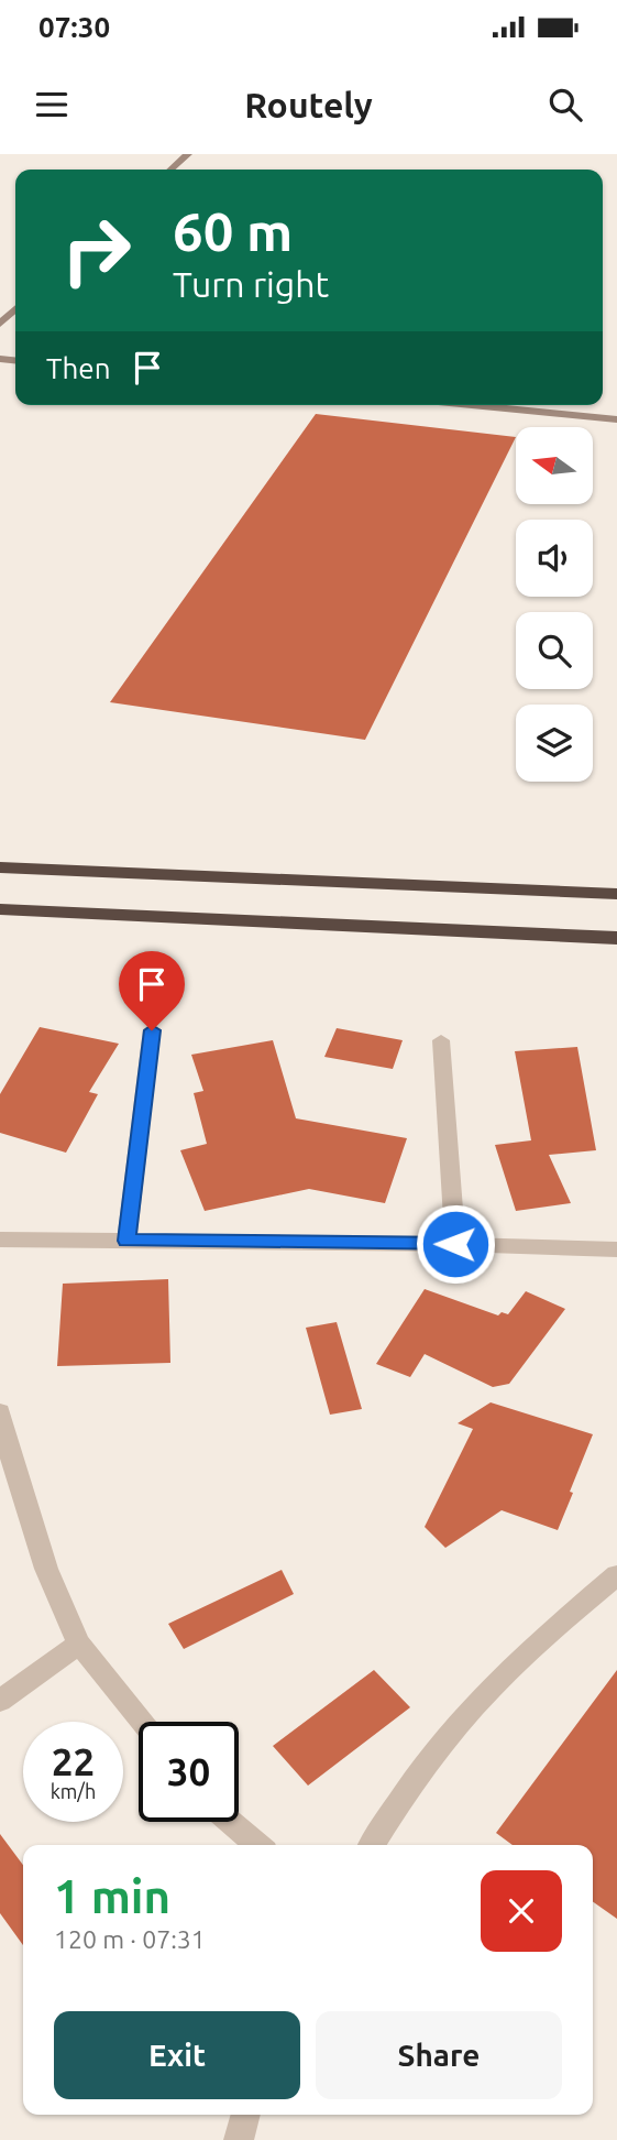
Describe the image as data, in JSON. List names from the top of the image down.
{
  "north": "left",
  "page": {
    "status": "07:30",
    "header": "Routely",
    "turn": ["60 m", "Turn right"],
    "then": "Then",
    "speed": "22 km/h",
    "limit": "30",
    "heading": ["1 min", "120 m · 07:31"],
    "buttons": ["Exit", "Share"]
  }
}
